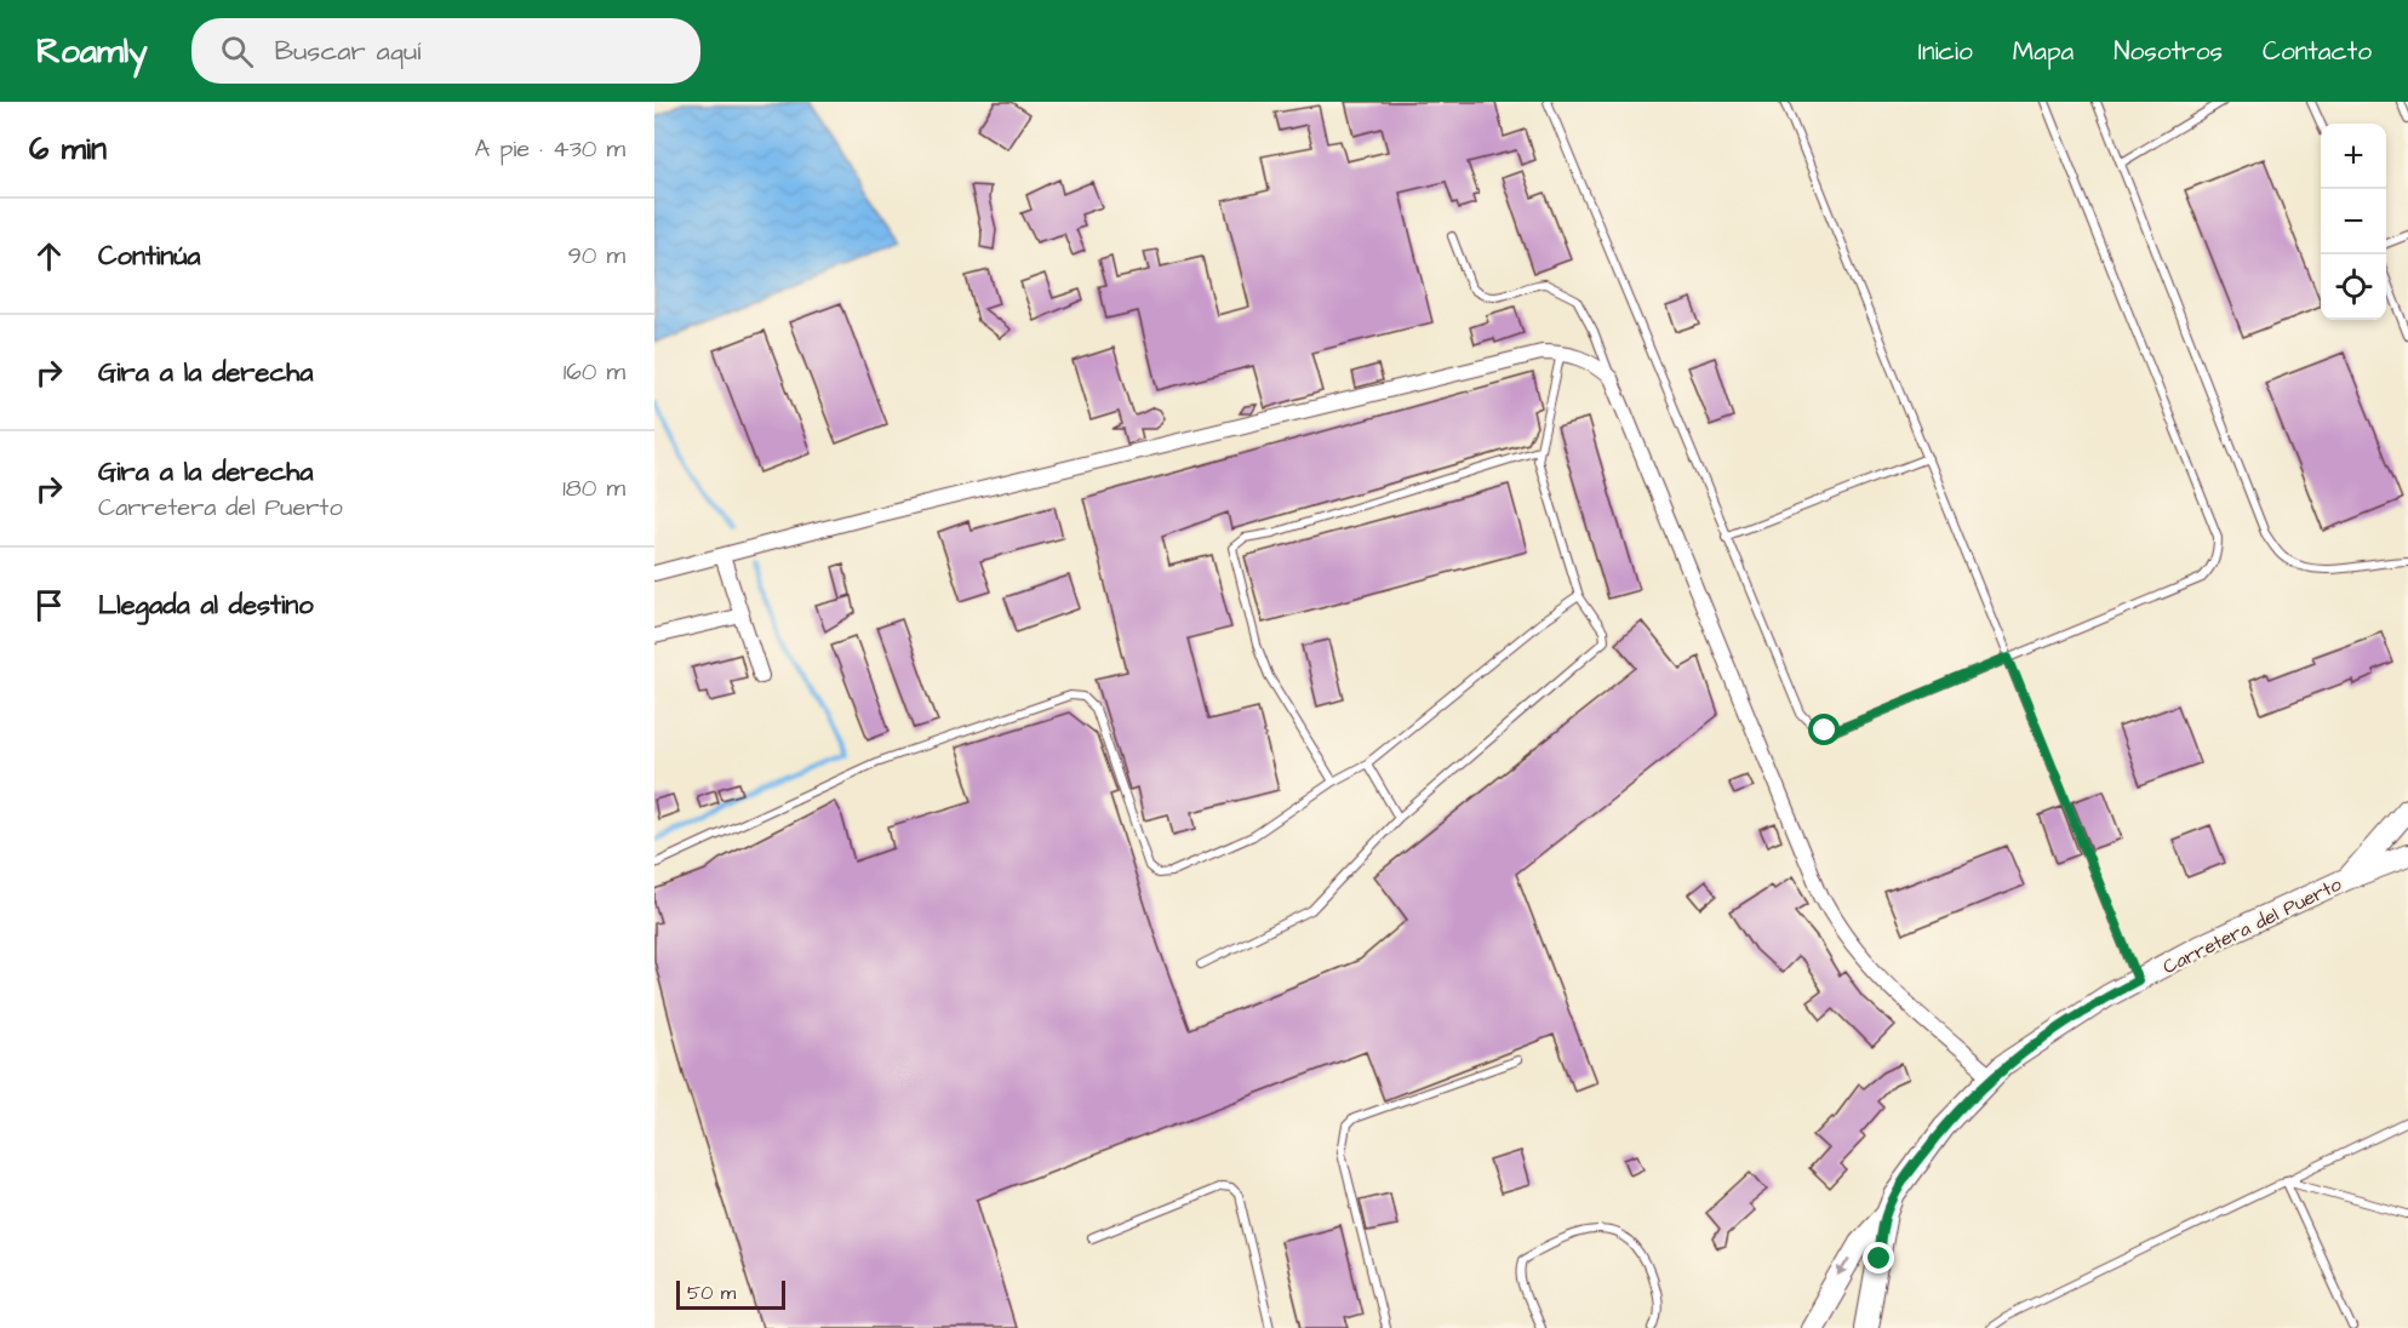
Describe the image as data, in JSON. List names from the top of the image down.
{
  "streets": {
    "main road": ["Carretera del Puerto"]
  },
  "scale_bar": "50 m",
  "page": {
    "header": "Roamly",
    "search": "Buscar aquí",
    "nav": [
      "Inicio",
      "Mapa",
      "Nosotros",
      "Contacto"
    ],
    "heading": ["6 min", "A pie · 430 m"],
    "map_buttons": ["+", "−"],
    "list": [
      ["Continúa", "90 m"],
      ["Gira a la derecha", "160 m"],
      ["Gira a la derecha", "Carretera del Puerto", "180 m"],
      "Llegada al destino"
    ],
    "scale": "50 m"
  }
}
